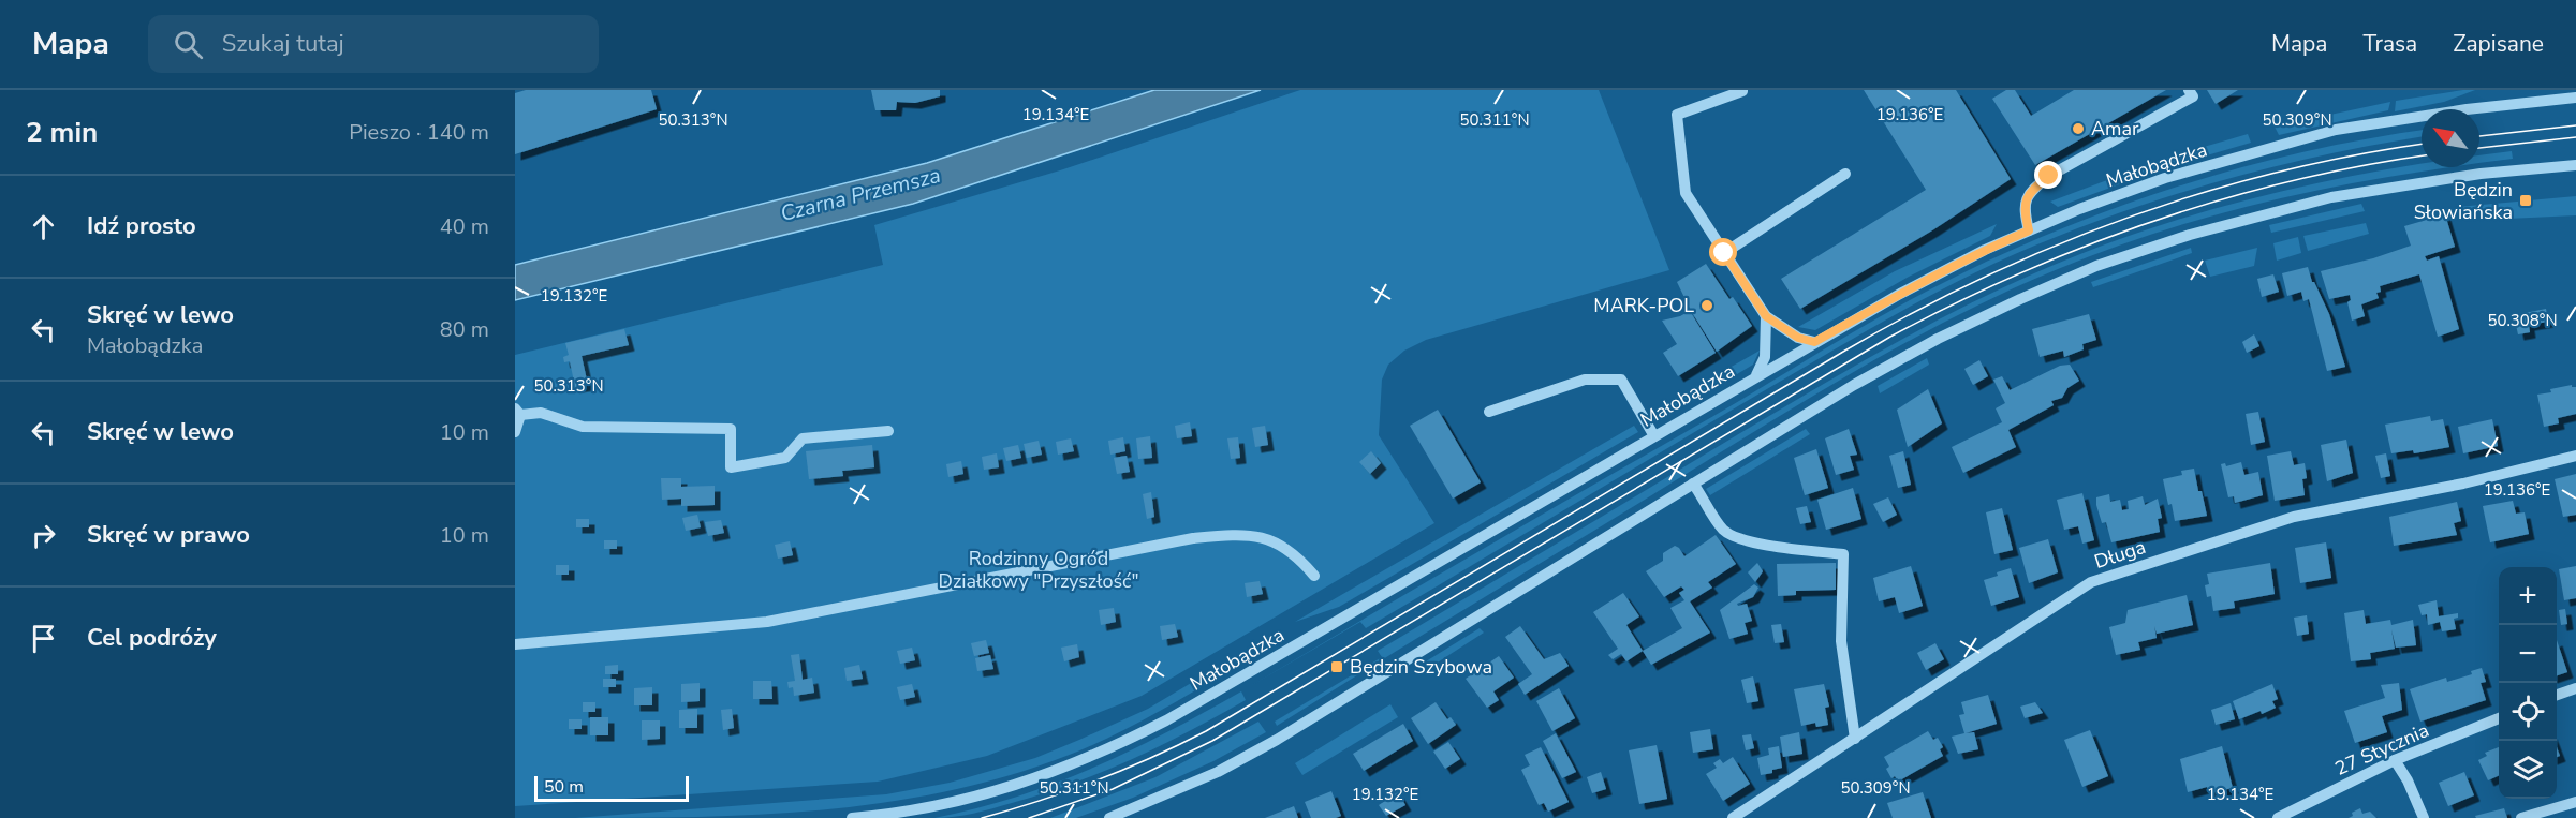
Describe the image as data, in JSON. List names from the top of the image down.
{
  "streets": {
    "street": ["Małobądzka", "Długa", "27 Stycznia"]
  },
  "water": ["Czarna Przemsza"],
  "parks": ["Rodzinny Ogród Działkowy \"Przyszłość\""],
  "places": {
    "other": ["Amar", "MARK-POL"],
    "transit": ["Będzin Słowiańska", "Będzin Szybowa"]
  },
  "scale_bar": "50 m",
  "north": "top left",
  "page": {
    "header": "Mapa",
    "search": "Szukaj tutaj",
    "nav": ["Mapa", "Trasa", "Zapisane"],
    "heading": ["2 min", "Pieszo · 140 m"],
    "list": [
      ["Idź prosto", "40 m"],
      ["Skręć w lewo", "Małobądzka", "80 m"],
      ["Skręć w lewo", "10 m"],
      ["Skręć w prawo", "10 m"],
      "Cel podróży"
    ],
    "map_buttons": ["+", "−"],
    "scale": "50 m"
  },
  "coordinates": [
    "19.134°E",
    "19.136°E",
    "50.309°N",
    "50.313°N",
    "50.311°N",
    "19.132°E",
    "50.308°N"
  ]
}
